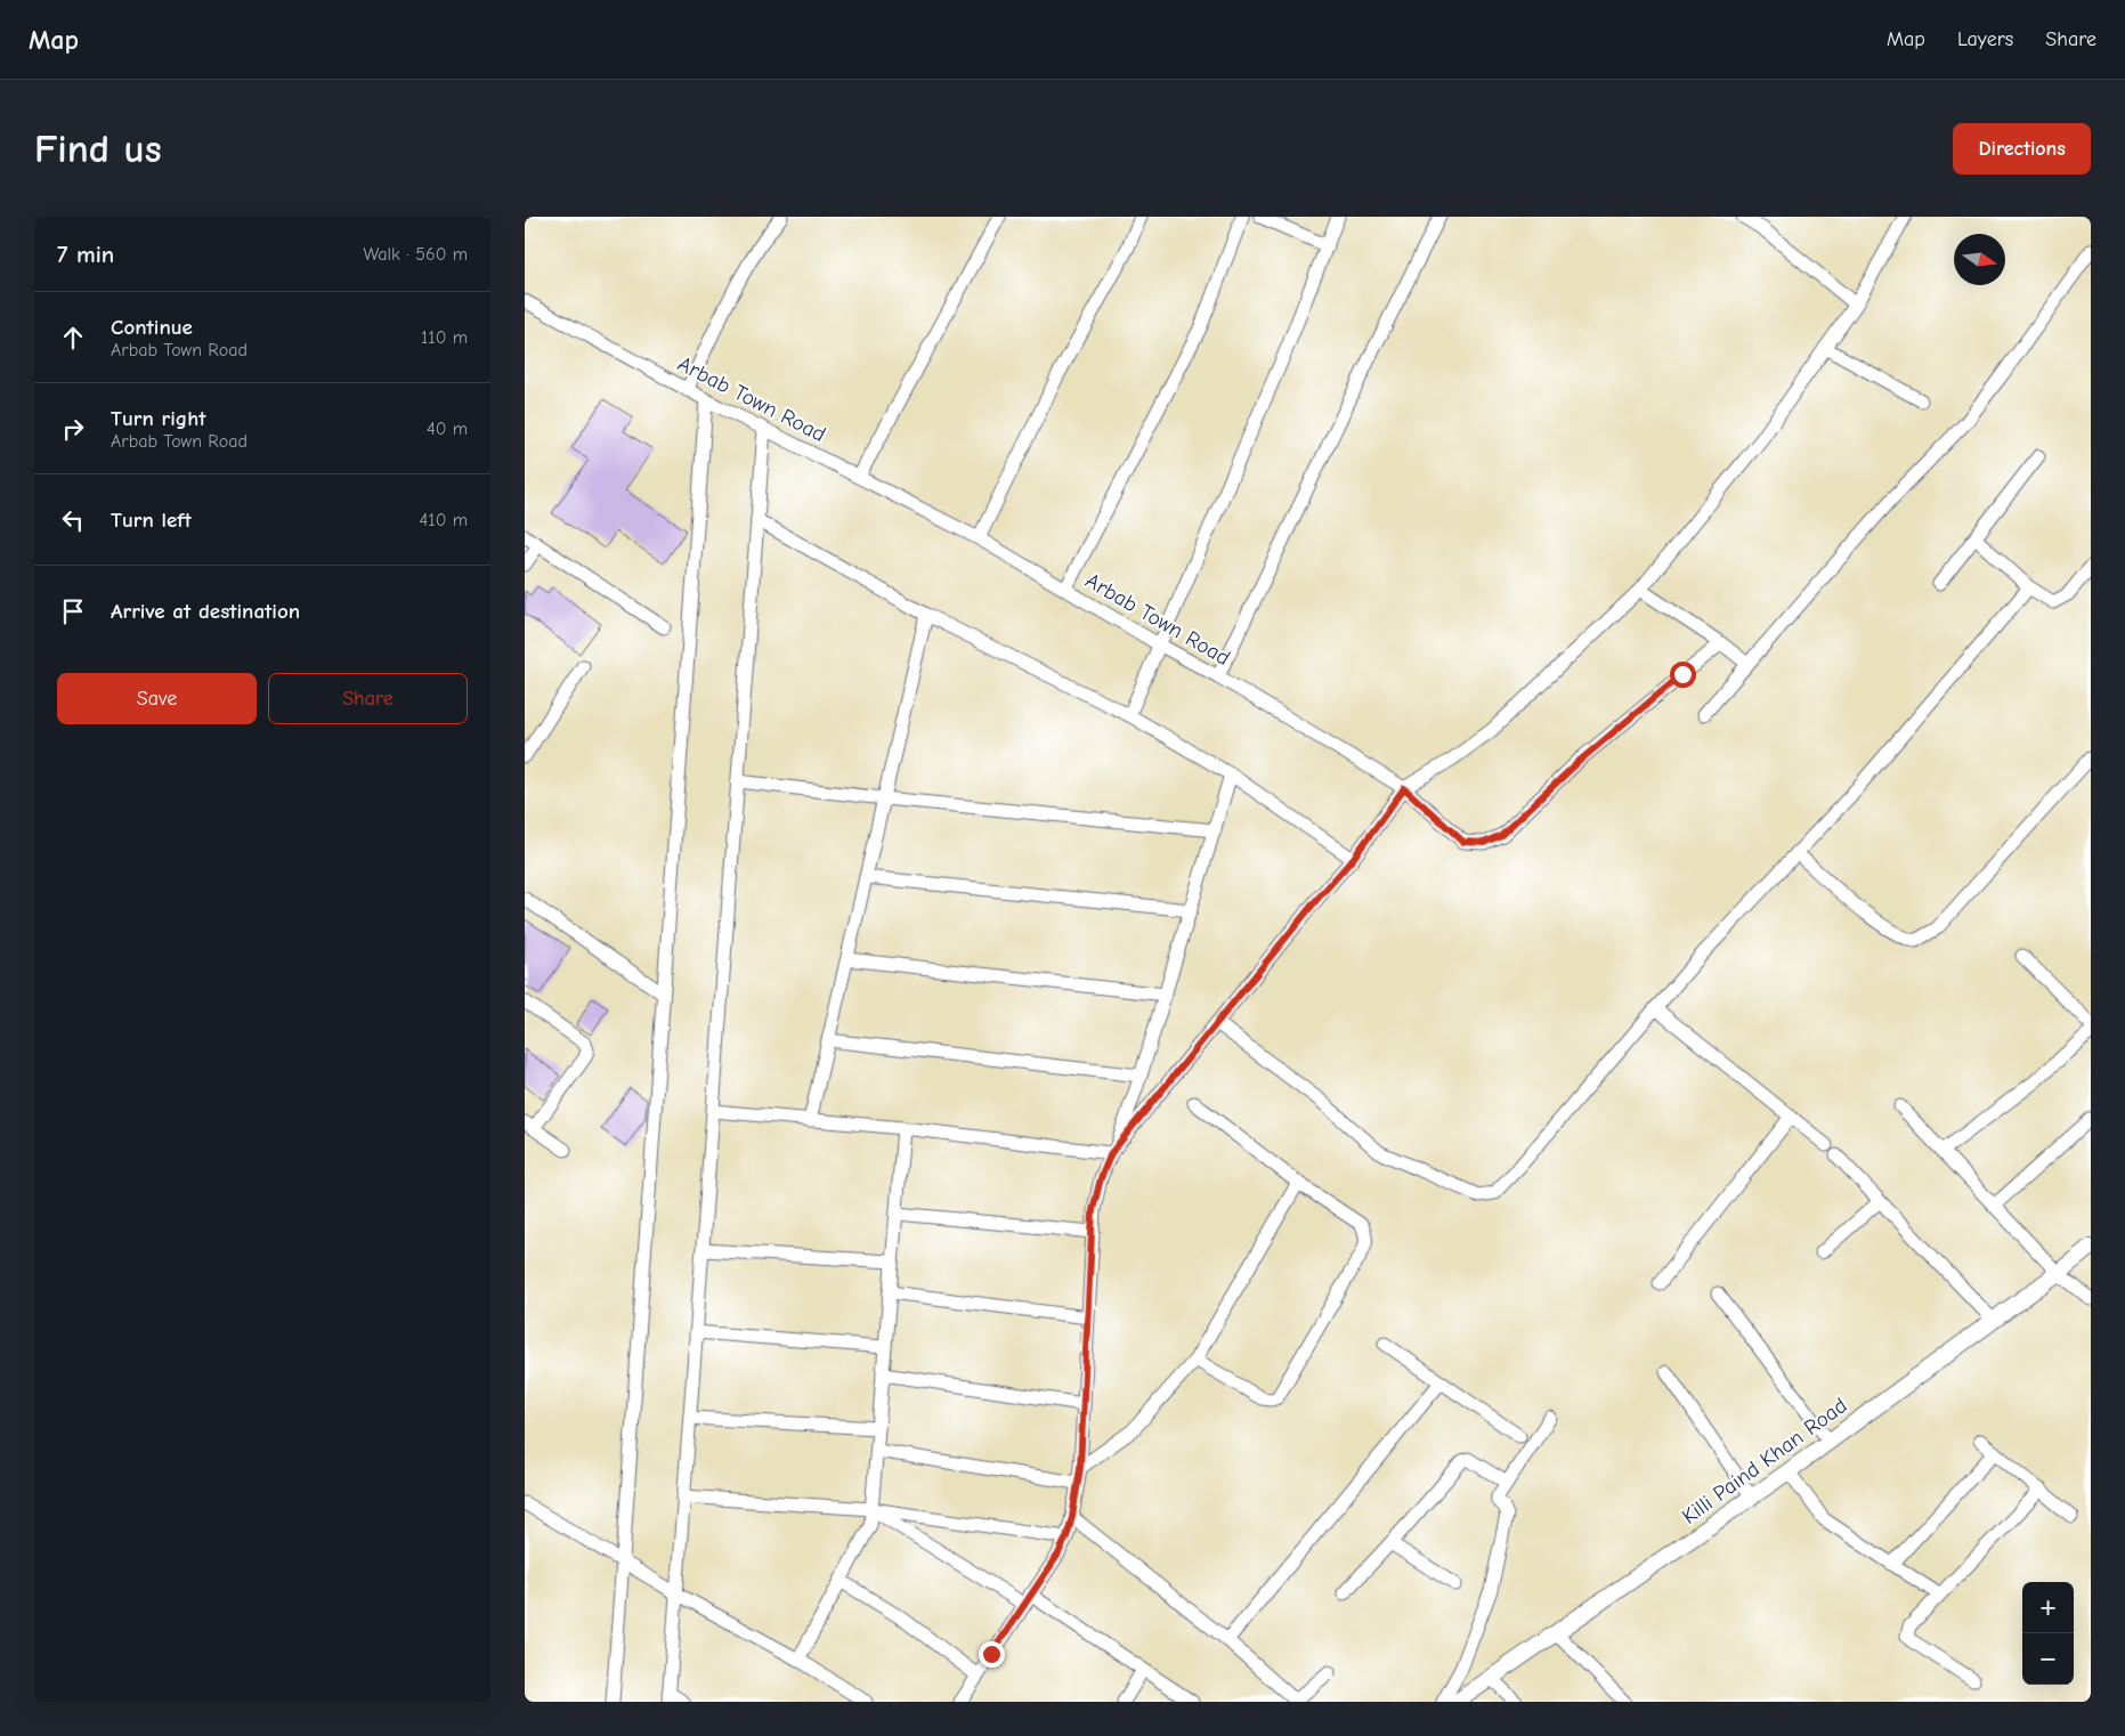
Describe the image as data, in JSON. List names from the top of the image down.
{
  "streets": {
    "street": ["Arbab Town Road", "Killi Paind Khan Road"]
  },
  "north": "right",
  "page": {
    "header": "Map",
    "nav": ["Map", "Layers", "Share"],
    "buttons": [
      "Directions",
      ["Save", "Share"]
    ],
    "title": "Find us",
    "heading": ["7 min", "Walk · 560 m"],
    "list": [
      ["Continue", "Arbab Town Road", "110 m"],
      ["Turn right", "Arbab Town Road", "40 m"],
      ["Turn left", "410 m"],
      "Arrive at destination"
    ],
    "map_buttons": ["+", "−"]
  }
}
